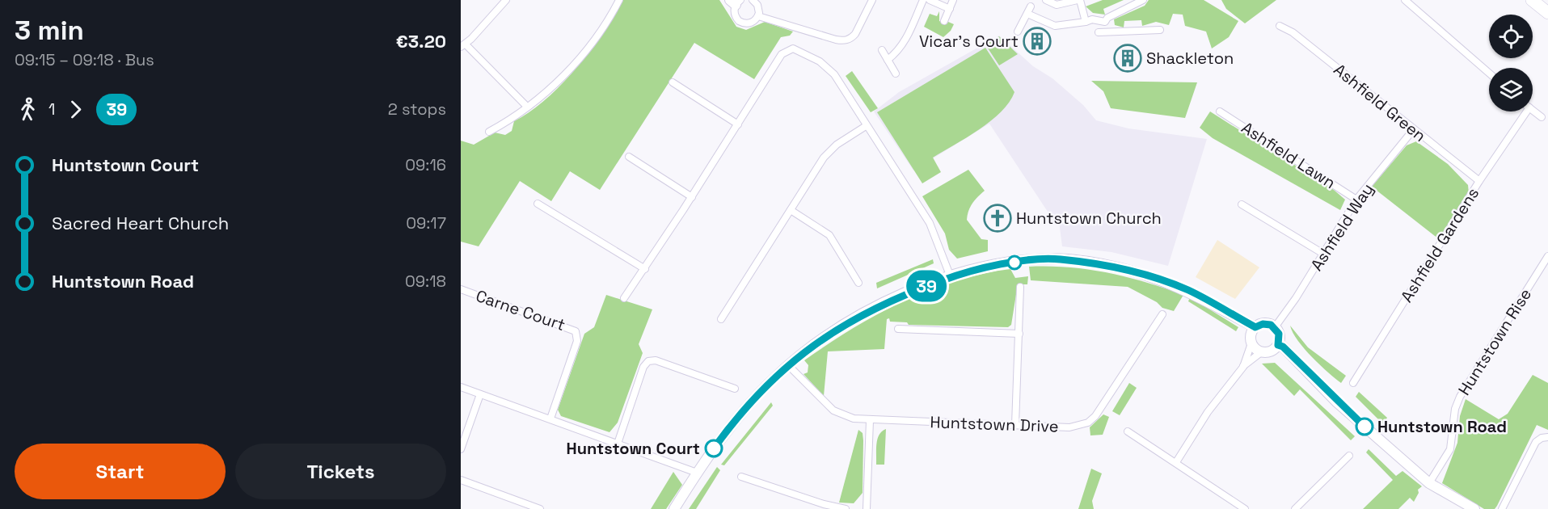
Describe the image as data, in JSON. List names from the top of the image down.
{
  "streets": {
    "street": [
      "Ashfield Green",
      "Ashfield Lawn",
      "Ashfield Way",
      "Ashfield Gardens",
      "Carne Court",
      "Huntstown Rise",
      "Huntstown Drive"
    ]
  },
  "crossings": [
    ["Ashfield Green", "Ashfield Way"],
    ["Ashfield Green", "Ashfield Gardens"],
    ["Ashfield Lawn", "Ashfield Way"]
  ],
  "places": {
    "building": ["Vicar's Court", "Shackleton"],
    "church": ["Huntstown Church"],
    "other": ["Huntstown Road", "Huntstown Court"]
  },
  "lines": ["bus line 39"],
  "page": {
    "heading": ["3 min", "09:15 – 09:18 · Bus", "€3.20"],
    "on_map": "39",
    "legs": ["1", "39", "2 stops"],
    "list": [
      {
        "name": "Huntstown Court",
        "value": "09:16"
      },
      {
        "name": "Sacred Heart Church",
        "value": "09:17"
      },
      {
        "name": "Huntstown Road",
        "value": "09:18"
      }
    ],
    "buttons": ["Start", "Tickets"]
  }
}
